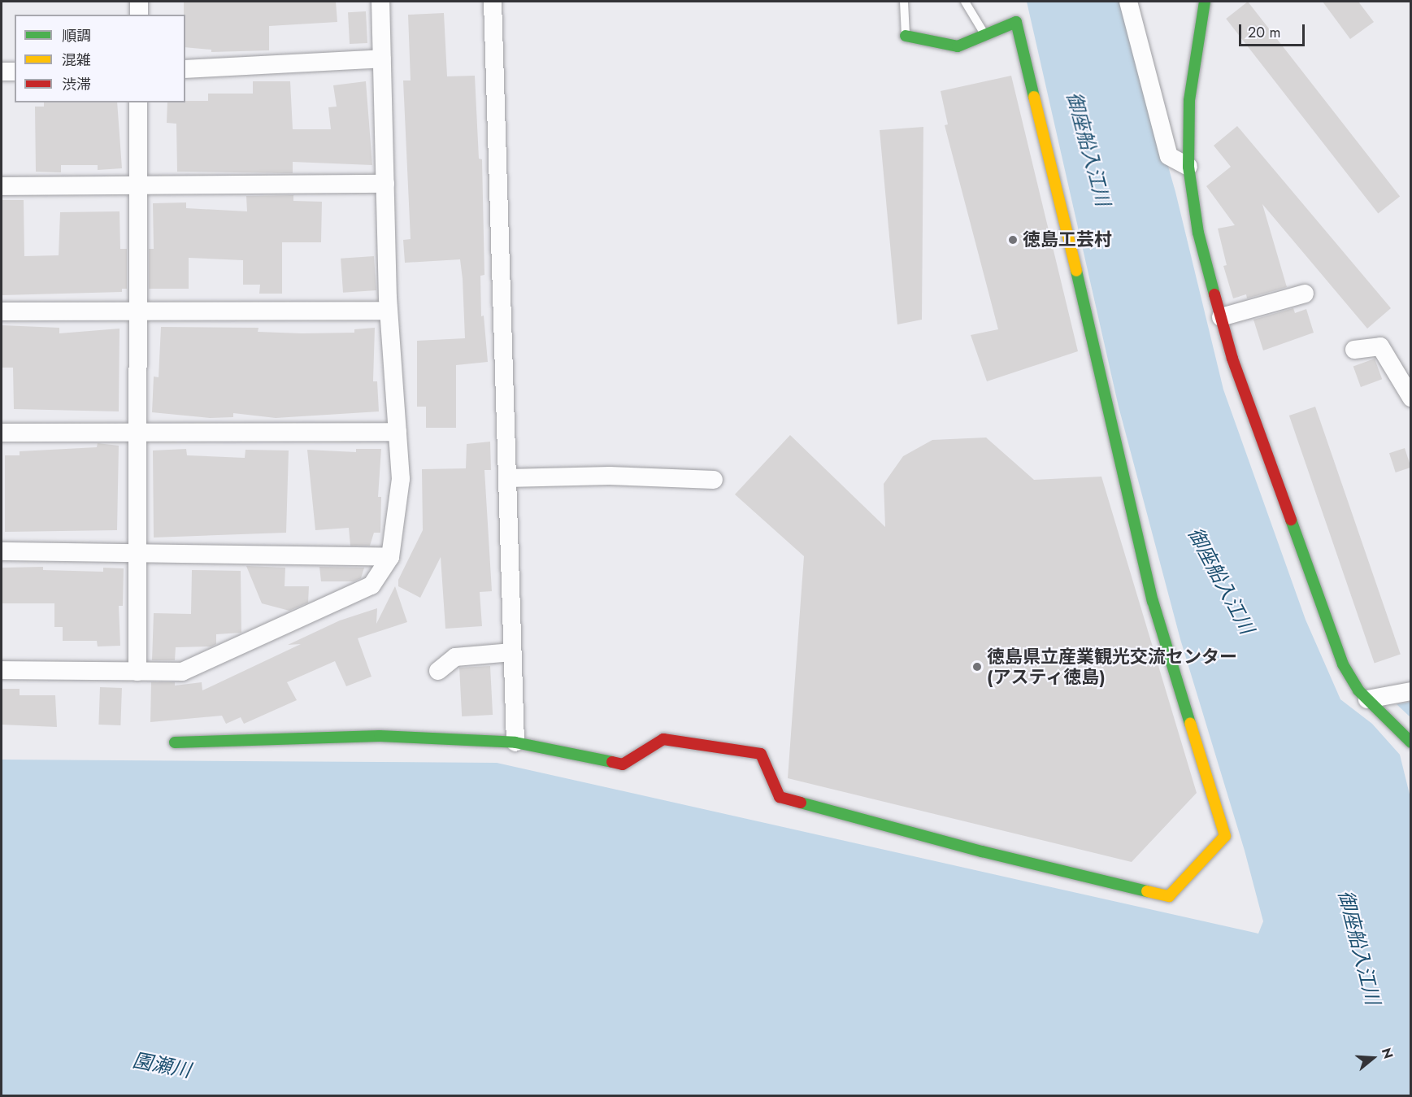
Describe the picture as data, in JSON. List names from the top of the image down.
{
  "water": ["御座船入江川", "園瀬川"],
  "places": ["徳島工芸村", "徳島県立産業観光交流センター (アスティ徳島)"],
  "legend": ["順調", "混雑", "渋滞"],
  "scale_bar": "20 m",
  "north": "right"
}
